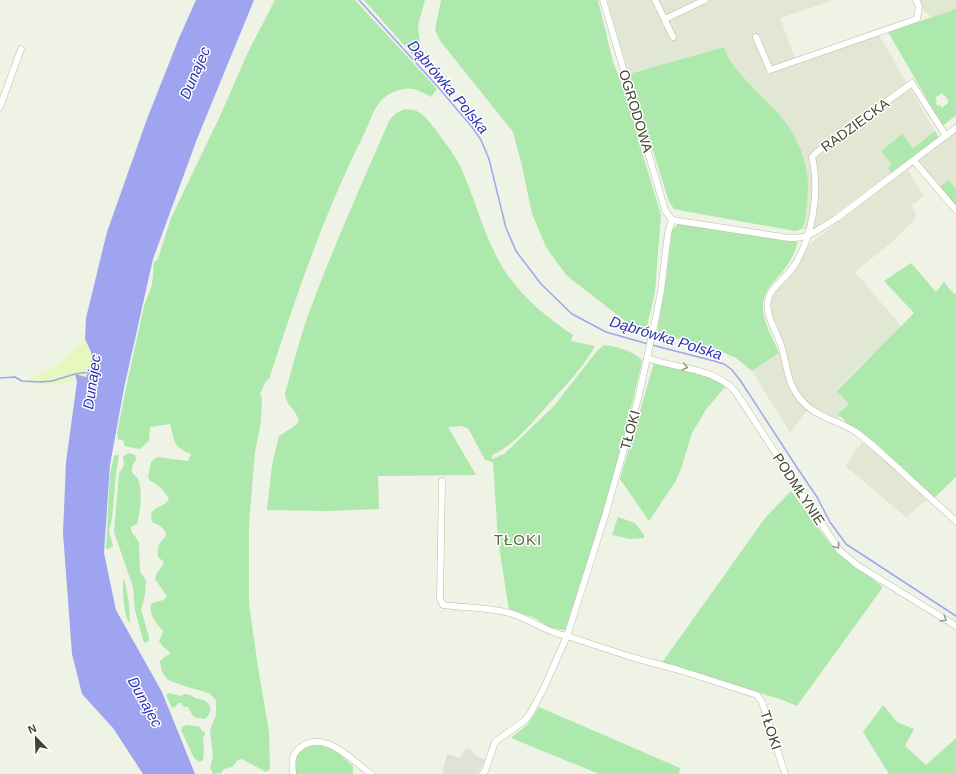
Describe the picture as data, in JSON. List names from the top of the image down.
{
  "streets": {
    "street": [
      "OGRODOWA",
      "RADZIECKA",
      "TŁOKI",
      "PODMŁYNIE"
    ]
  },
  "crossings": [
    ["OGRODOWA", "TŁOKI"],
    ["TŁOKI", "PODMŁYNIE"]
  ],
  "one_way": ["PODMŁYNIE"],
  "districts": ["TŁOKI"],
  "water": ["Dunajec", "Dąbrówka Polska"],
  "north": "top left"
}
